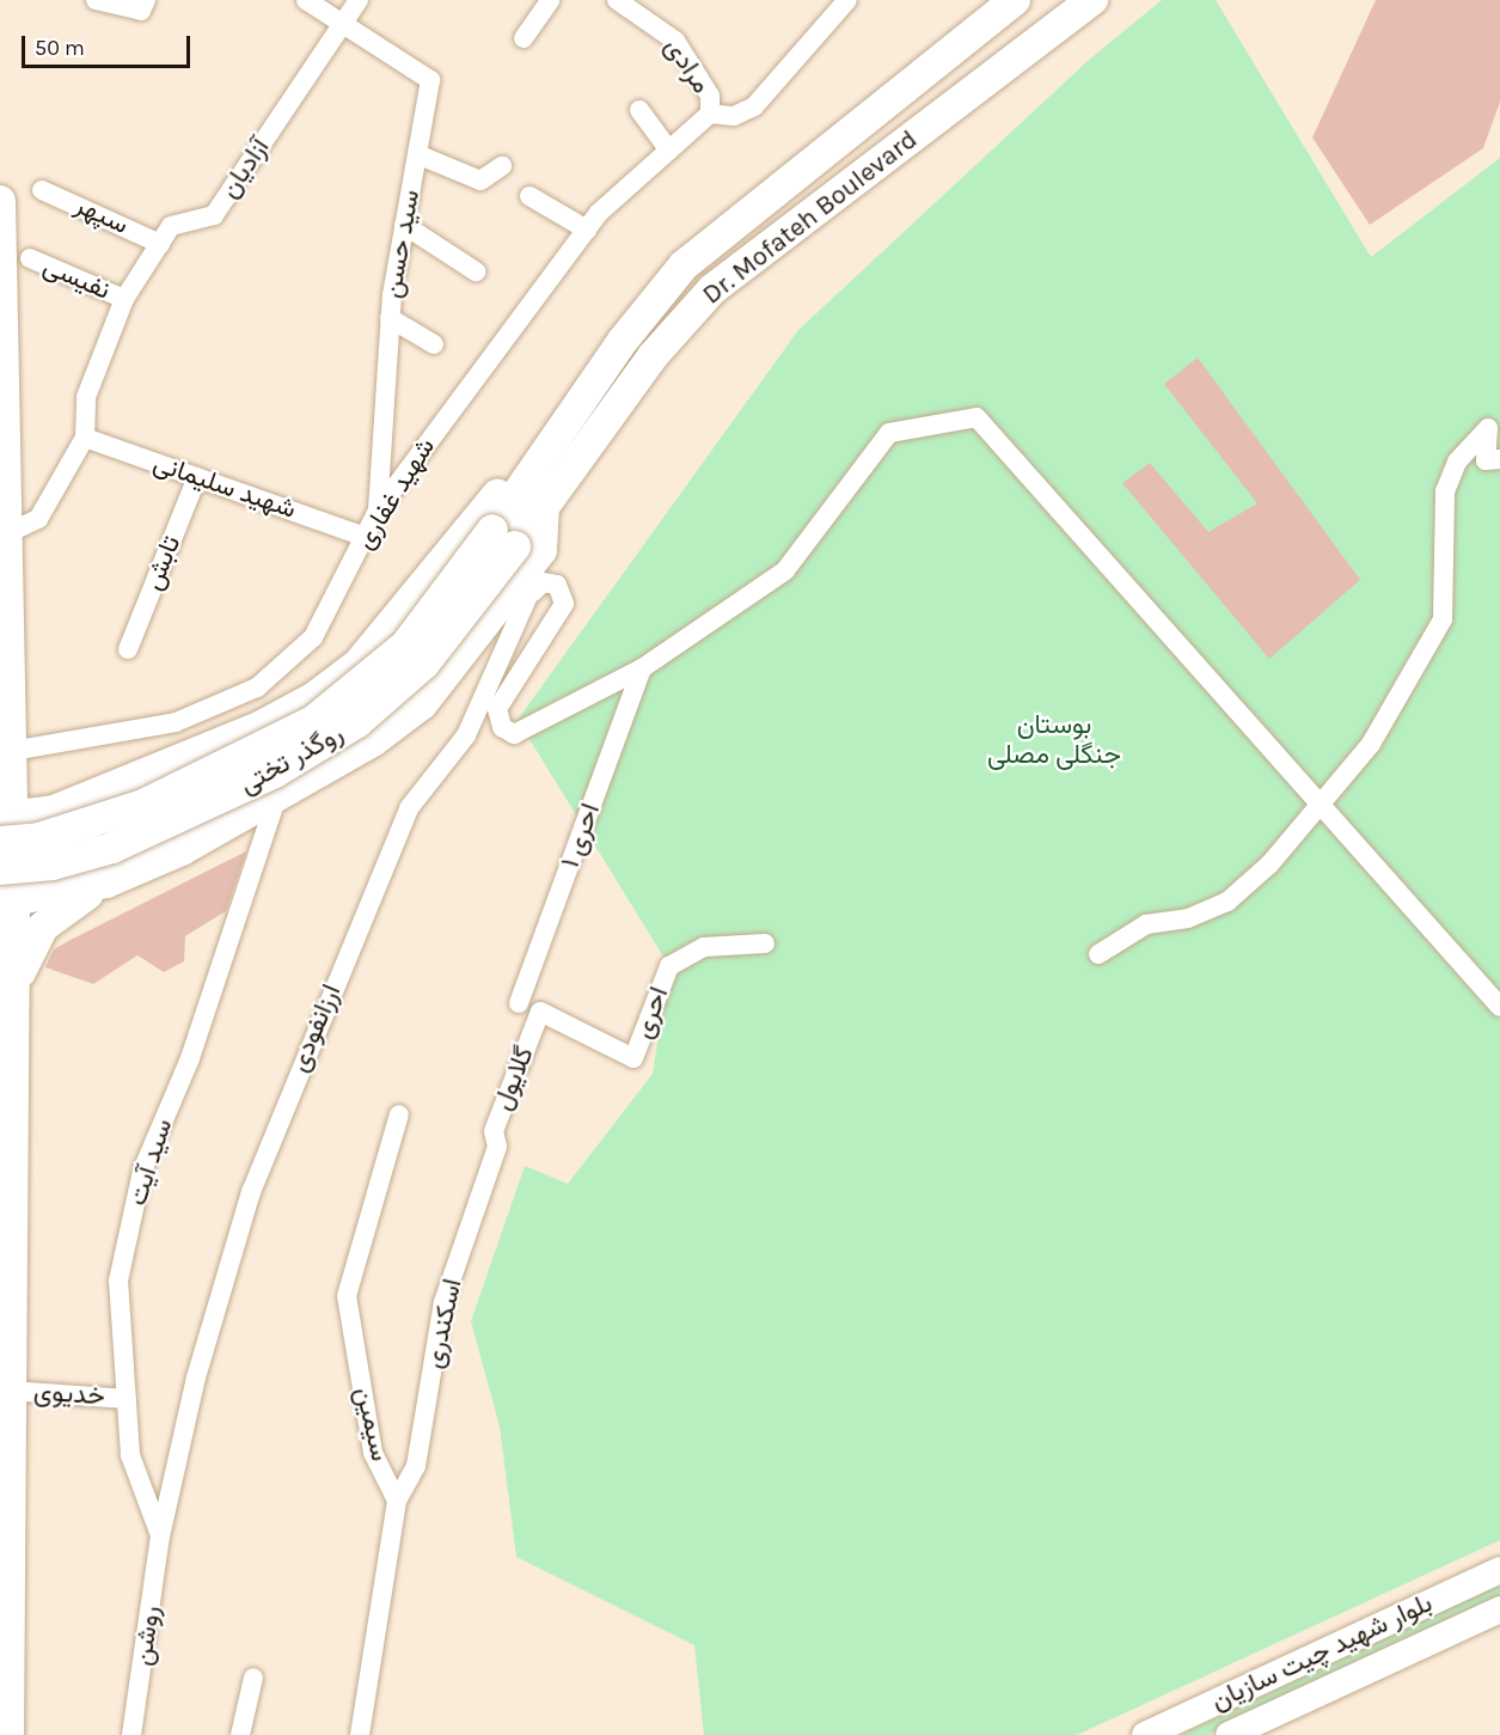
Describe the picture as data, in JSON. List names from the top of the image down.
{
  "streets": {
    "main road": ["Dr. Mofateh Boulevard", "روگذر تختی", "بلوار شهید چیت سازیان"],
    "street": [
      "مرادی",
      "آزادیان",
      "سپهر",
      "سید حسن",
      "نفیسی",
      "شهید سلیمانی",
      "شهید غفاری",
      "تابش",
      "احری ۱",
      "احری",
      "ارزانفودی",
      "گلایول",
      "سید آیت",
      "اسکندری",
      "خدیوی",
      "سیمین",
      "روشن"
    ]
  },
  "crossings": [
    ["مرادی", "شهید غفاری"],
    ["آزادیان", "سپهر"],
    ["آزادیان", "سید حسن"],
    ["آزادیان", "نفیسی"],
    ["آزادیان", "شهید سلیمانی"],
    ["Dr. Mofateh Boulevard", "روگذر تختی"],
    ["Dr. Mofateh Boulevard", "ارزانفودی"],
    ["سید حسن", "شهید غفاری"],
    ["شهید سلیمانی", "شهید غفاری"],
    ["شهید سلیمانی", "تابش"],
    ["روگذر تختی", "ارزانفودی"],
    ["احری", "گلایول"],
    ["ارزانفودی", "سید آیت"],
    ["ارزانفودی", "روشن"],
    ["گلایول", "اسکندری"],
    ["سید آیت", "خدیوی"],
    ["سید آیت", "روشن"],
    ["اسکندری", "سیمین"]
  ],
  "parks": ["بوستان جنگلی مصلی"],
  "scale_bar": "50 m"
}
